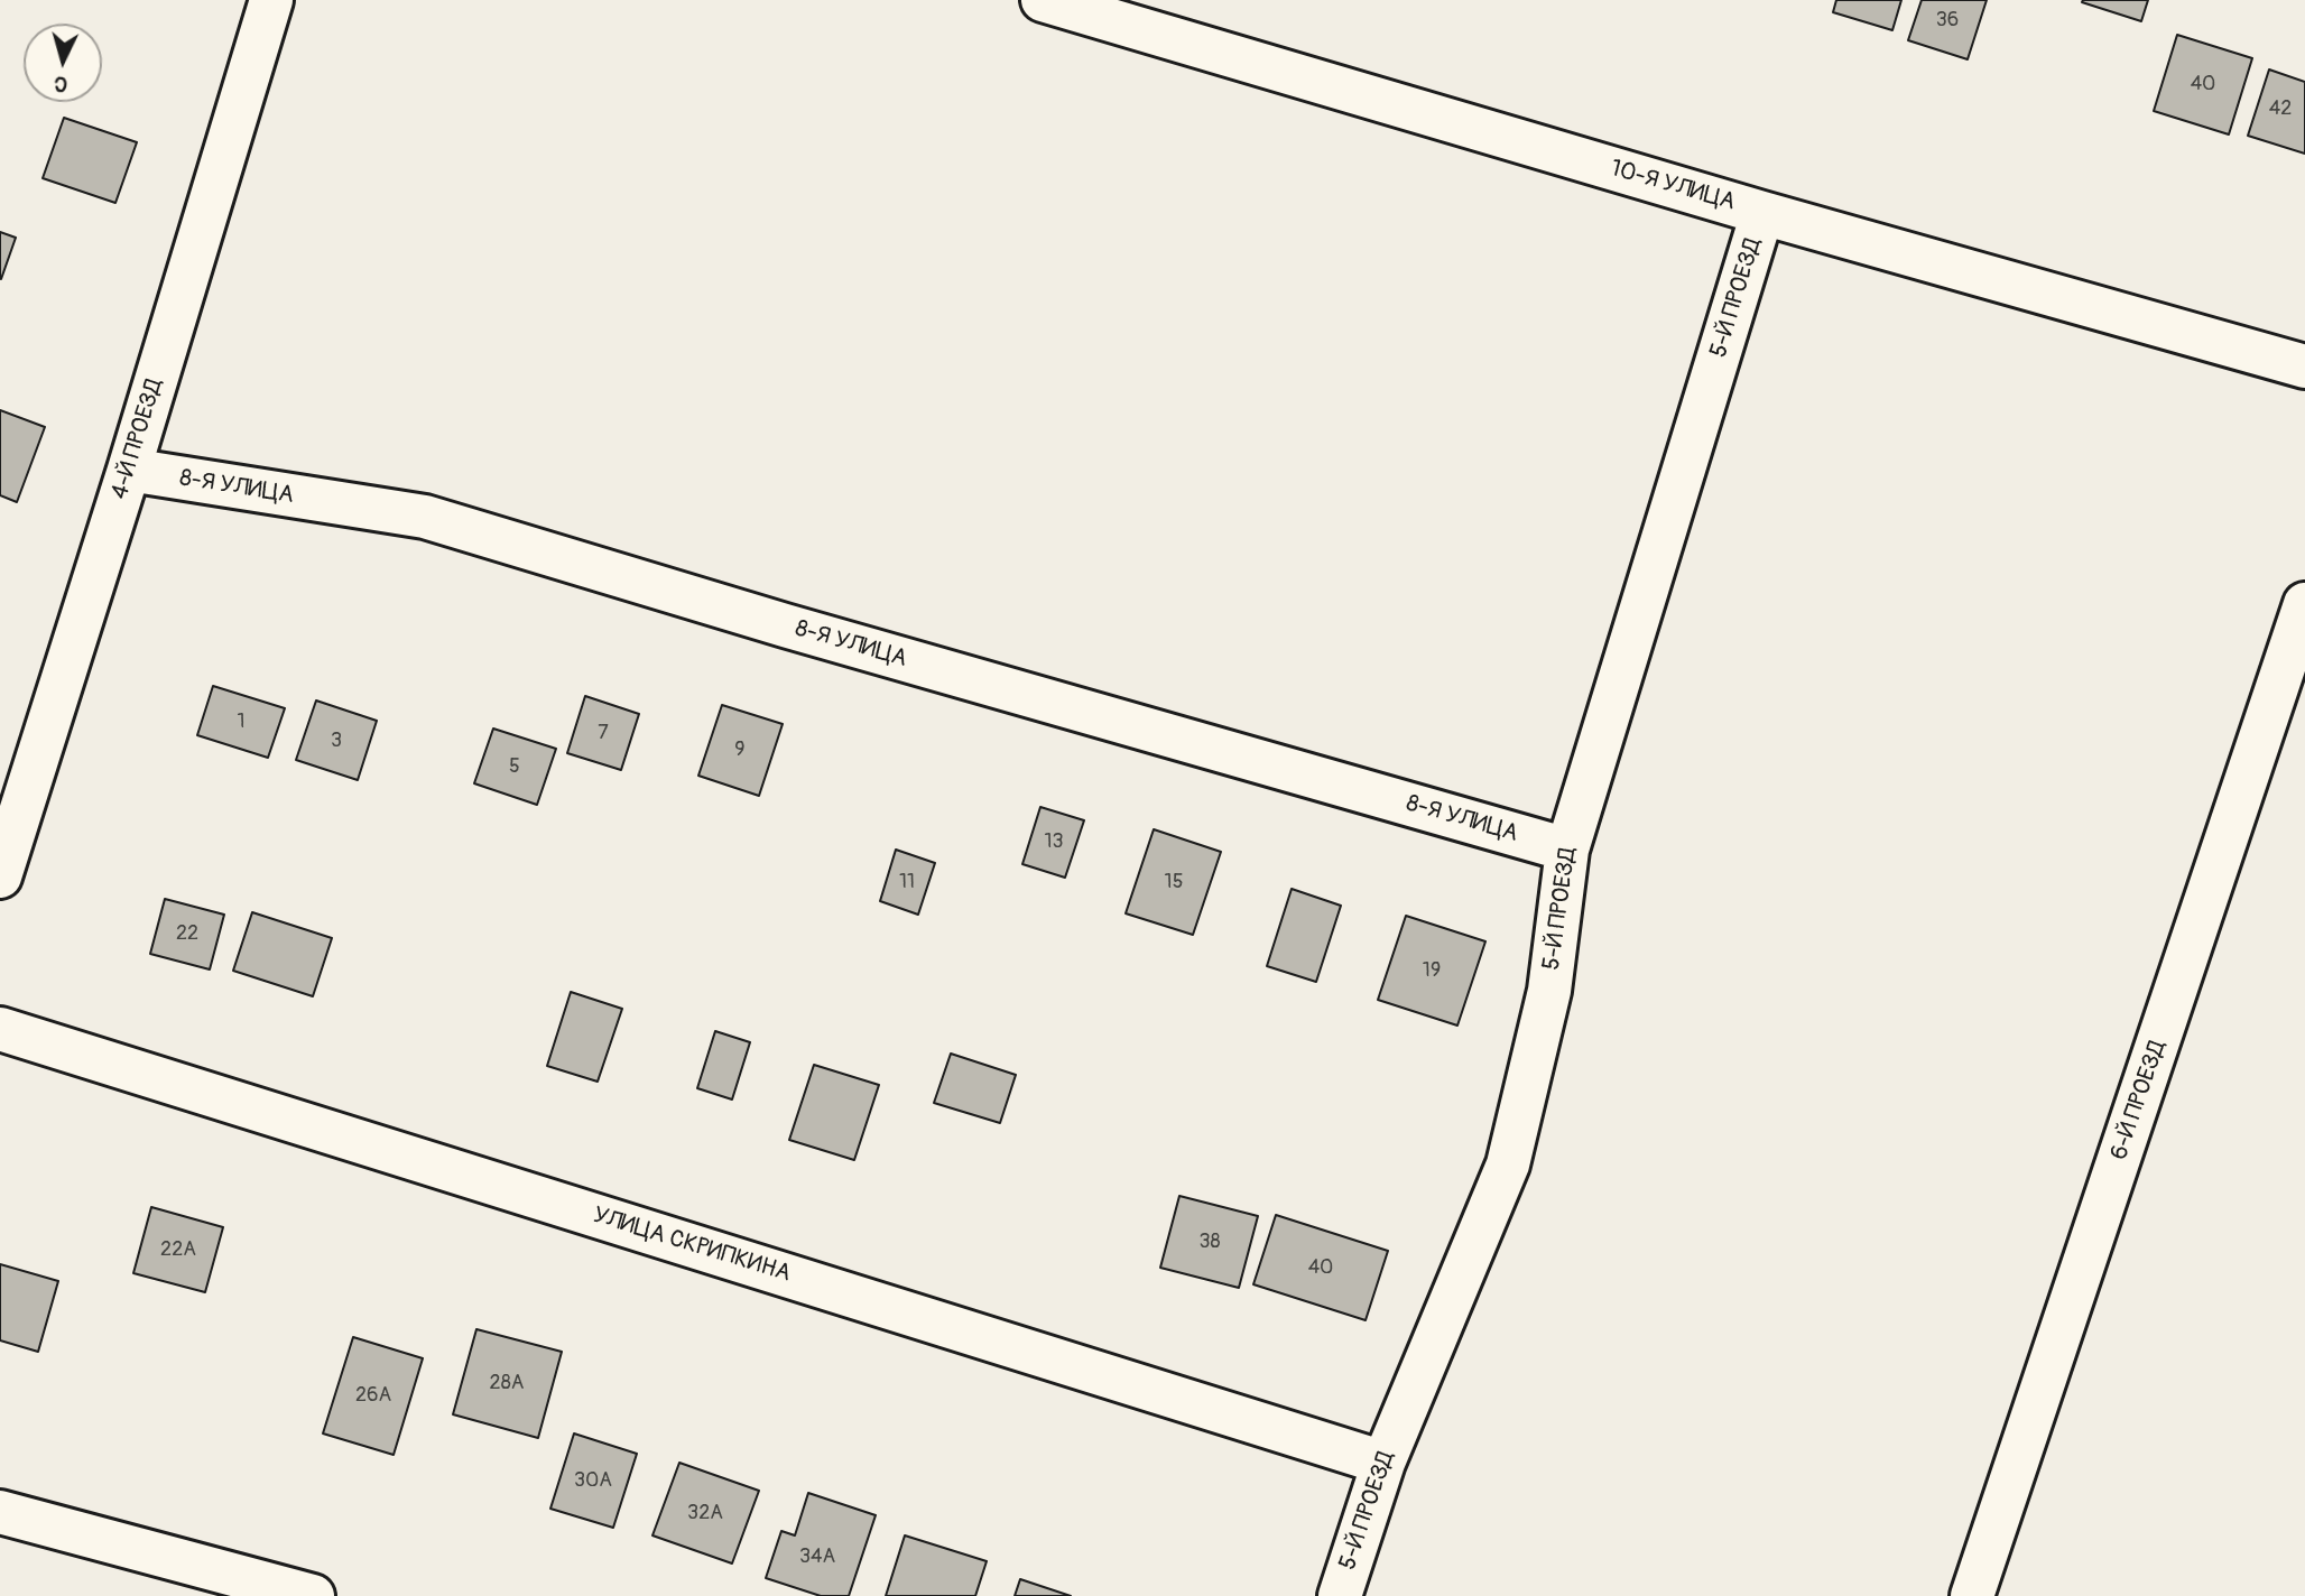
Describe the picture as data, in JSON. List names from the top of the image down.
{
  "streets": {
    "street": [
      "10-Я УЛИЦА",
      "5-Й ПРОЕЗД",
      "4-Й ПРОЕЗД",
      "8-Я УЛИЦА",
      "6-Й ПРОЕЗД",
      "УЛИЦА СКРИПКИНА"
    ]
  },
  "crossings": [
    ["10-Я УЛИЦА", "5-Й ПРОЕЗД"],
    ["5-Й ПРОЕЗД", "8-Я УЛИЦА"],
    ["5-Й ПРОЕЗД", "УЛИЦА СКРИПКИНА"],
    ["4-Й ПРОЕЗД", "8-Я УЛИЦА"]
  ],
  "house_numbers": [
    "36",
    "40",
    "42",
    "1",
    "7",
    "3",
    "9",
    "5",
    "13",
    "11",
    "15",
    "22",
    "19",
    "38",
    "22А",
    "40",
    "28А",
    "26А",
    "30А",
    "32А",
    "34А"
  ],
  "north": "bottom"
}
